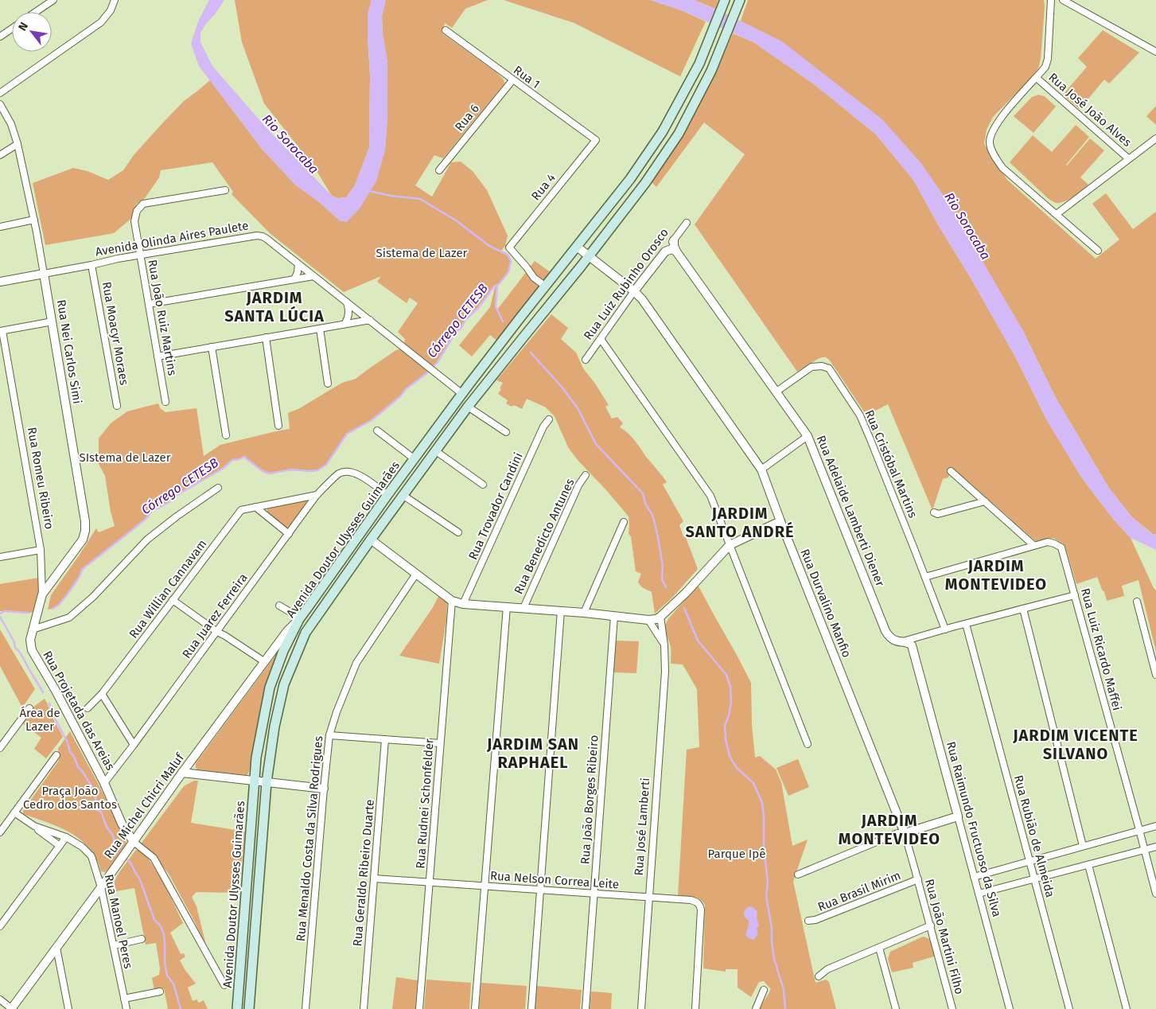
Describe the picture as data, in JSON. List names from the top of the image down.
{
  "streets": {
    "main road": ["Avenida Doutor Ulysses Guimarães"],
    "street": [
      "Rua 1",
      "Rua José João Alves",
      "Rua 6",
      "Rua 4",
      "Avenida Olinda Aires Paulete",
      "Rua Luiz Rubinho Orosco",
      "Rua João Ruiz Martins",
      "Rua Moacyr Moraes",
      "Rua Nei Carlos Simi",
      "Rua Cristóbal Martins",
      "Rua Romeu Ribeiro",
      "Rua Trovador Candini",
      "Rua Adelaide Lamberti Diener",
      "Rua Benedicto Antunes",
      "Rua Willian Cannavam",
      "Rua Durvalino Manfio",
      "Rua Juarez Ferreira",
      "Rua Luiz Ricardo Maffei",
      "Rua Projetada das Areias",
      "Rua João Borges Ribeiro",
      "Rua Rudnei Schonfelder",
      "Rua Michel Chicri Maluf",
      "Rua José Lamberti",
      "Rua Raimundo Fructuoso da Silva",
      "Rua Rubião de Almeida",
      "Rua Menaldo Costa da Silva Rodrigues",
      "Rua Geraldo Ribeiro Duarte",
      "Rua Nelson Correa Leite",
      "Rua Brasil Mirim",
      "Rua Manoel Peres",
      "Rua João Martini Filho"
    ]
  },
  "crossings": [
    ["Rua 1", "Rua 6"],
    ["Rua 1", "Rua 4"],
    ["Rua 4", "Avenida Doutor Ulysses Guimarães"],
    ["Avenida Olinda Aires Paulete", "Rua João Ruiz Martins"],
    ["Avenida Olinda Aires Paulete", "Rua Moacyr Moraes"],
    ["Avenida Olinda Aires Paulete", "Rua Nei Carlos Simi"],
    ["Avenida Olinda Aires Paulete", "Avenida Doutor Ulysses Guimarães"],
    ["Rua Luiz Rubinho Orosco", "Rua Durvalino Manfio"],
    ["Rua Nei Carlos Simi", "Rua Romeu Ribeiro"],
    ["Rua Cristóbal Martins", "Rua Adelaide Lamberti Diener"],
    ["Rua Cristóbal Martins", "Rua Luiz Ricardo Maffei"],
    ["Rua Romeu Ribeiro", "Rua Projetada das Areias"],
    ["Rua Adelaide Lamberti Diener", "Rua Raimundo Fructuoso da Silva"],
    ["Avenida Doutor Ulysses Guimarães", "Rua Durvalino Manfio"],
    ["Avenida Doutor Ulysses Guimarães", "Rua Juarez Ferreira"],
    ["Avenida Doutor Ulysses Guimarães", "Rua Michel Chicri Maluf"],
    ["Rua Willian Cannavam", "Rua Juarez Ferreira"],
    ["Rua Durvalino Manfio", "Rua João Martini Filho"],
    ["Rua Juarez Ferreira", "Rua Projetada das Areias"],
    ["Rua Projetada das Areias", "Rua Michel Chicri Maluf"],
    ["Rua João Borges Ribeiro", "Rua Nelson Correa Leite"],
    ["Rua Rudnei Schonfelder", "Rua Nelson Correa Leite"],
    ["Rua Michel Chicri Maluf", "Rua Manoel Peres"],
    ["Rua José Lamberti", "Rua Nelson Correa Leite"],
    ["Rua Geraldo Ribeiro Duarte", "Rua Nelson Correa Leite"],
    ["Rua Brasil Mirim", "Rua João Martini Filho"]
  ],
  "districts": [
    "JARDIM SANTA LÚCIA",
    "JARDIM SANTO ANDRÉ",
    "JARDIM MONTEVIDEO",
    "JARDIM VICENTE SILVANO",
    "JARDIM SAN RAPHAEL",
    "JARDIM MONTEVIDEO"
  ],
  "water": ["Rio Sorocaba", "Córrego CETESB"],
  "parks": [
    "Sistema de Lazer",
    "SIstema de Lazer",
    "Área de Lazer",
    "Praça João Cedro dos Santos",
    "Parque Ipê"
  ],
  "north": "top left"
}
